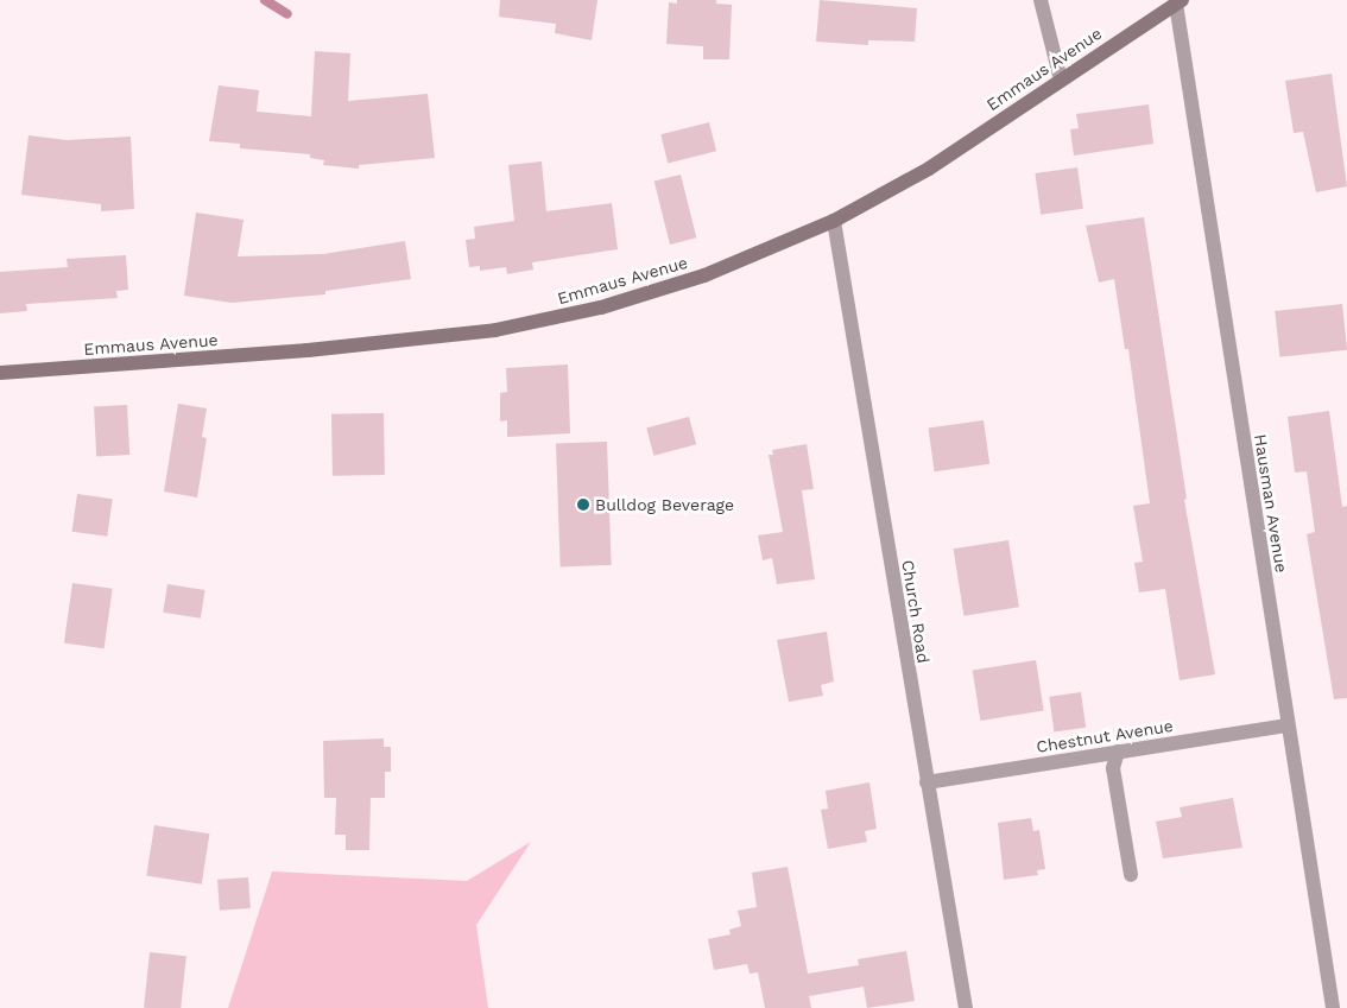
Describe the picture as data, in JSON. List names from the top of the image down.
{
  "streets": {
    "main road": ["Emmaus Avenue"],
    "street": ["Hausman Avenue", "Church Road", "Chestnut Avenue"]
  },
  "crossings": [
    ["Emmaus Avenue", "Hausman Avenue"],
    ["Emmaus Avenue", "Church Road"],
    ["Hausman Avenue", "Chestnut Avenue"],
    ["Church Road", "Chestnut Avenue"]
  ],
  "places": ["Bulldog Beverage"]
}
